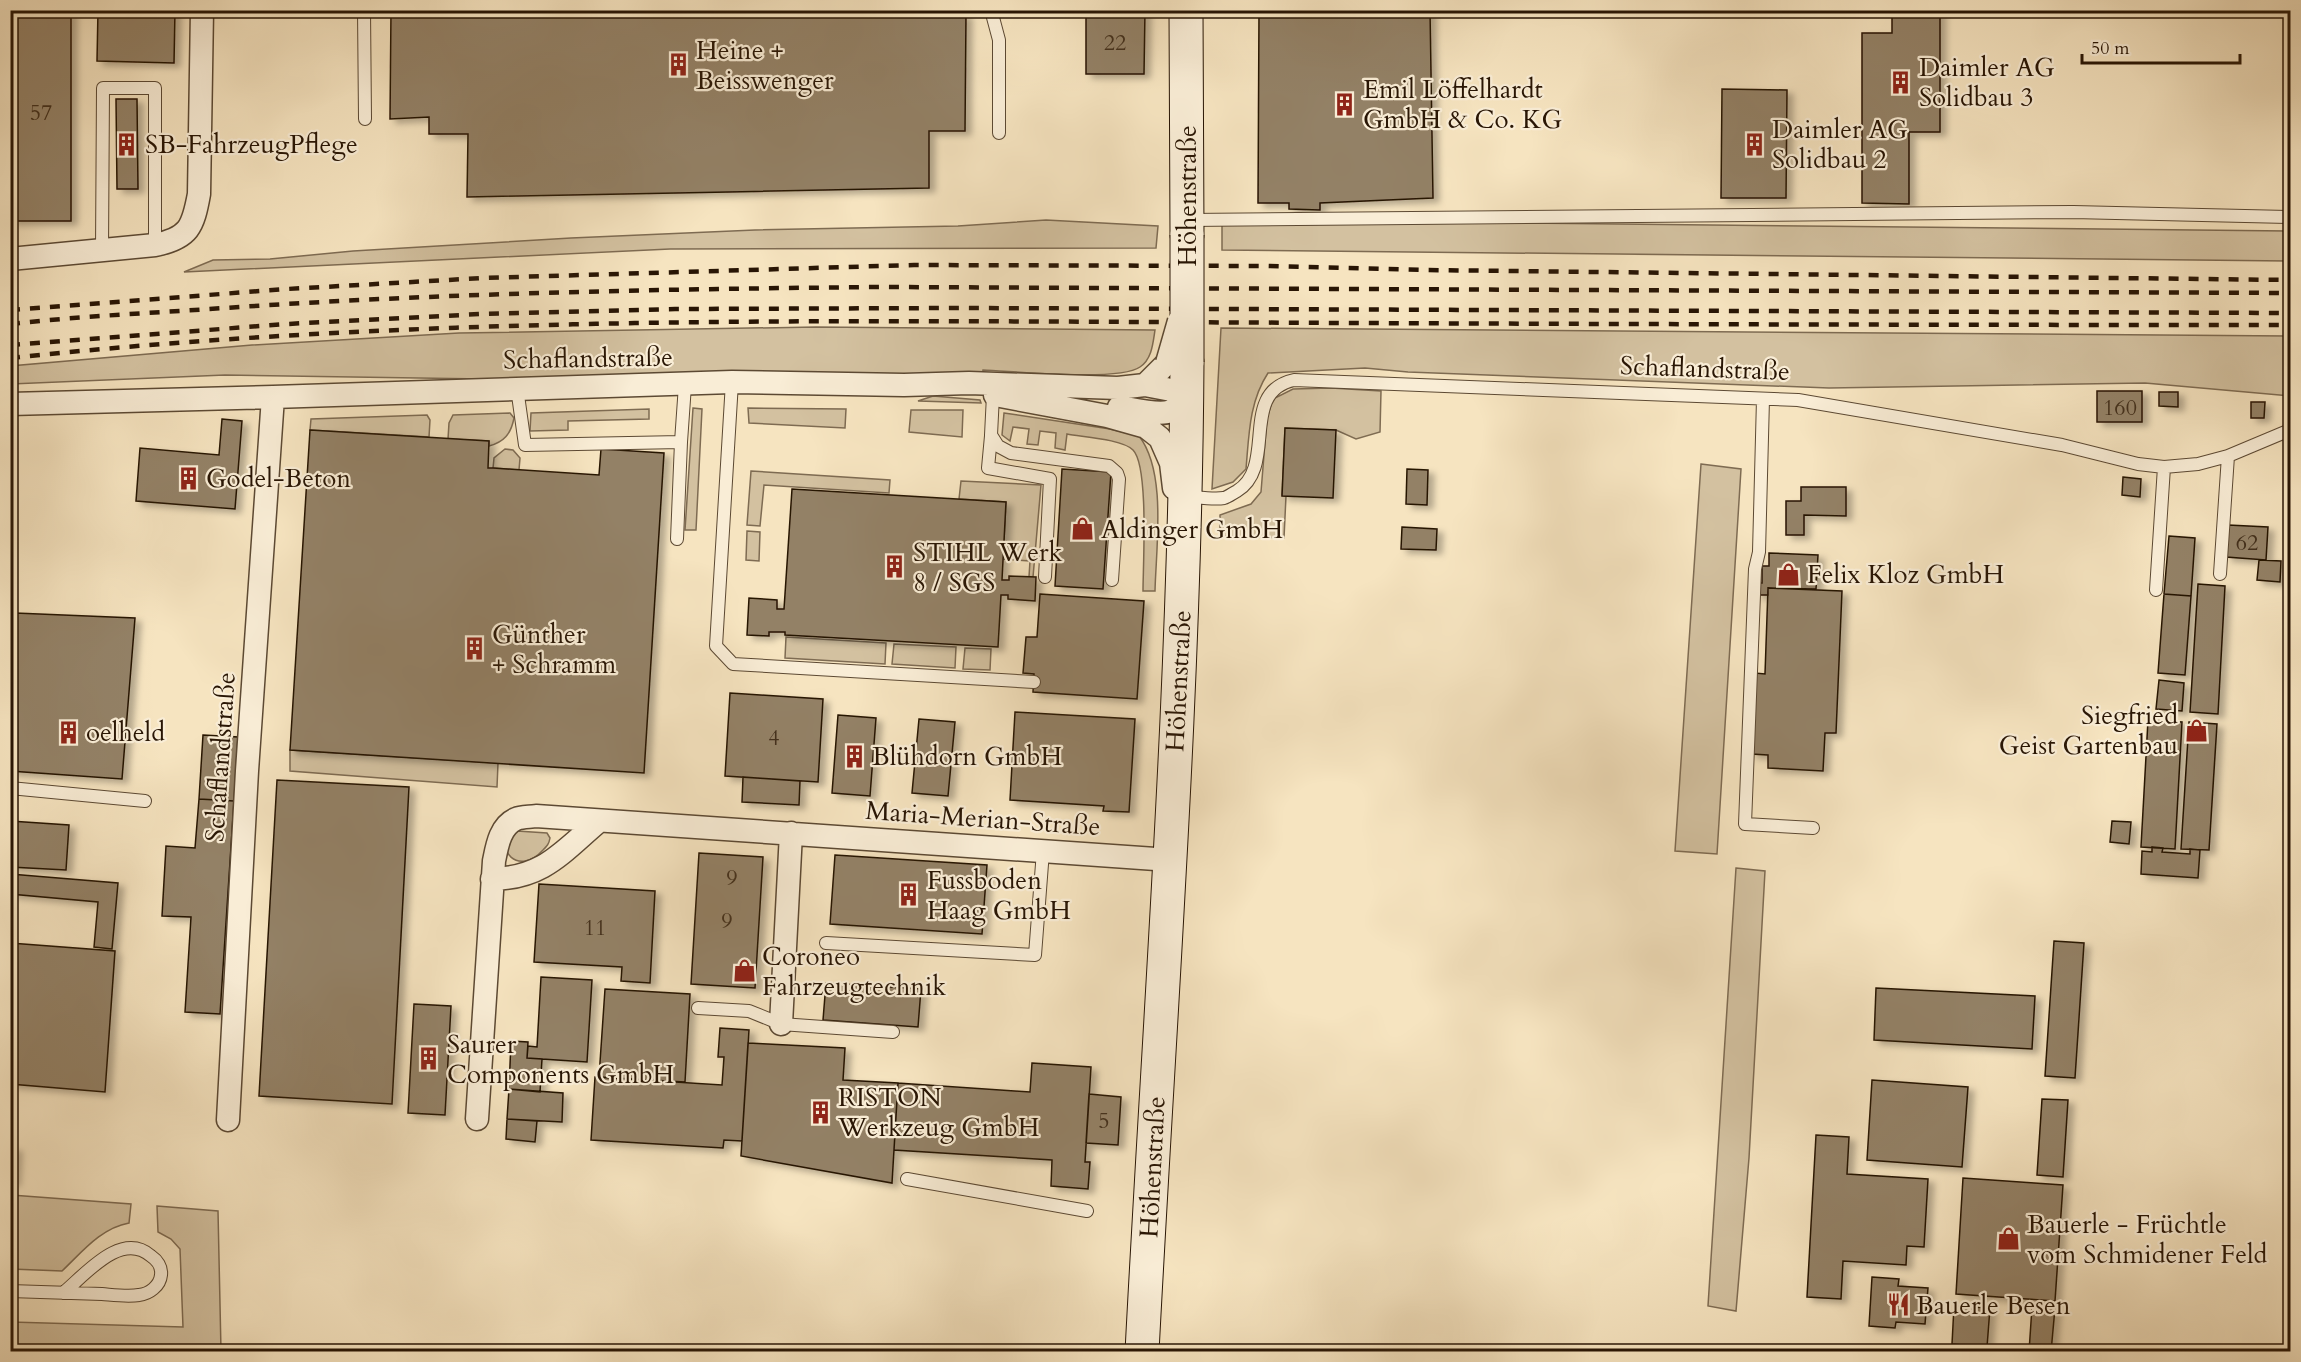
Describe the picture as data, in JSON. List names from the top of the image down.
{
  "streets": {
    "main road": ["Höhenstraße"],
    "street": ["Schaflandstraße", "Maria-Merian-Straße"]
  },
  "crossings": [
    ["Höhenstraße", "Schaflandstraße"],
    ["Höhenstraße", "Maria-Merian-Straße"]
  ],
  "places": {
    "building": [
      "Heine + Beisswenger",
      "Daimler AG Solidbau 3",
      "Emil Löffelhardt GmbH & Co. KG",
      "SB-FahrzeugPflege",
      "Daimler AG Solidbau 2",
      "Godel-Beton",
      "STIHL Werk 8 / SGS",
      "Günther + Schramm",
      "oelheld",
      "Blühdorn GmbH",
      "Fussboden Haag GmbH",
      "Saurer Components GmbH",
      "RISTON Werkzeug GmbH"
    ],
    "shop": [
      "Aldinger GmbH",
      "Felix Kloz GmbH",
      "Siegfried Geist Gartenbau",
      "Coroneo Fahrzeugtechnik",
      "Bauerle - Früchtle vom Schmidener Feld"
    ],
    "restaurant": ["Bauerle Besen"]
  },
  "house_numbers": [
    "22",
    "57",
    "160",
    "62",
    "4",
    "9",
    "9",
    "11",
    "5"
  ],
  "scale_bar": "50 m"
}
